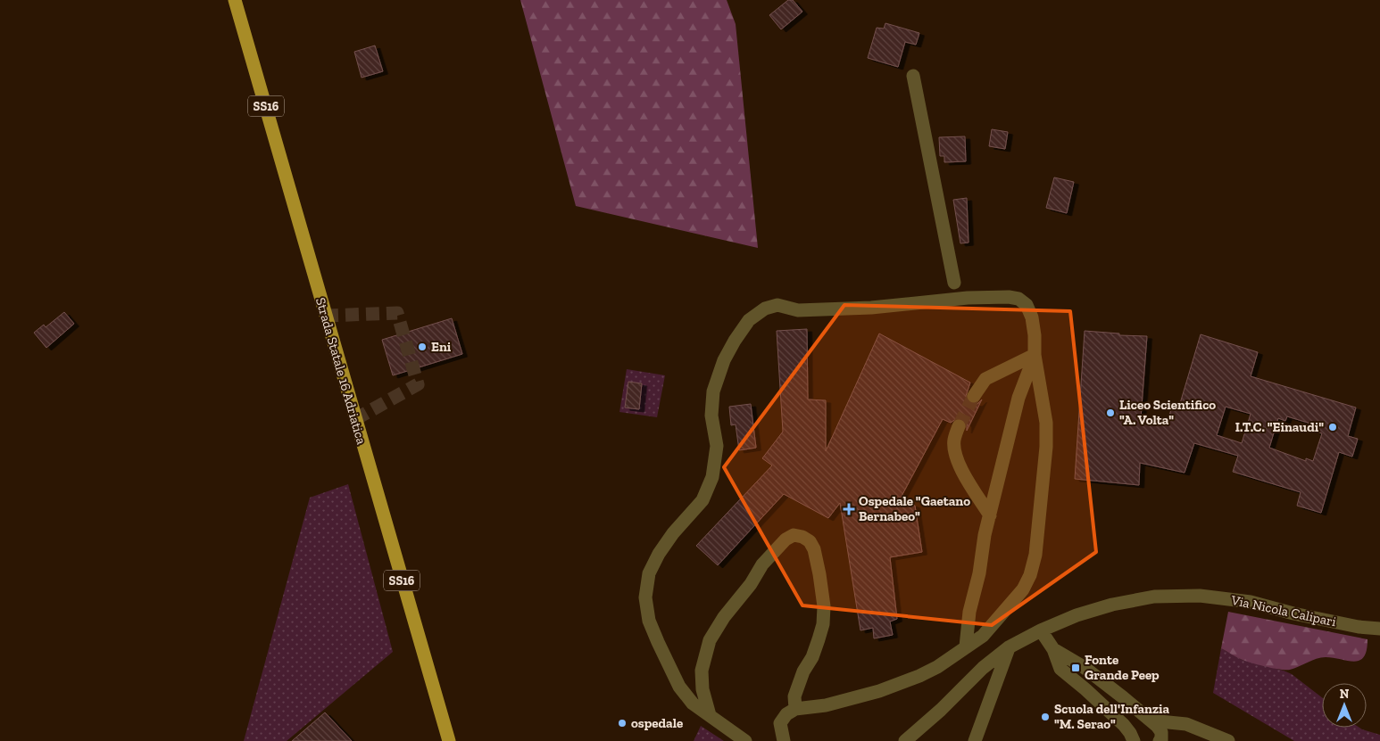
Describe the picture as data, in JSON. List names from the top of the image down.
{
  "streets": {
    "main road": ["SS16", "Strada Statale 16 Adriatica"],
    "street": ["Via Nicola Calipari"]
  },
  "places": {
    "other": [
      "Eni",
      "Liceo Scientifico \"A. Volta\"",
      "I.T.C. \"Einaudi\"",
      "Scuola dell'Infanzia \"M. Serao\"",
      "ospedale"
    ],
    "health": ["Ospedale \"Gaetano Bernabeo\""],
    "transit": ["Fonte Grande Peep"]
  },
  "north": "top"
}
